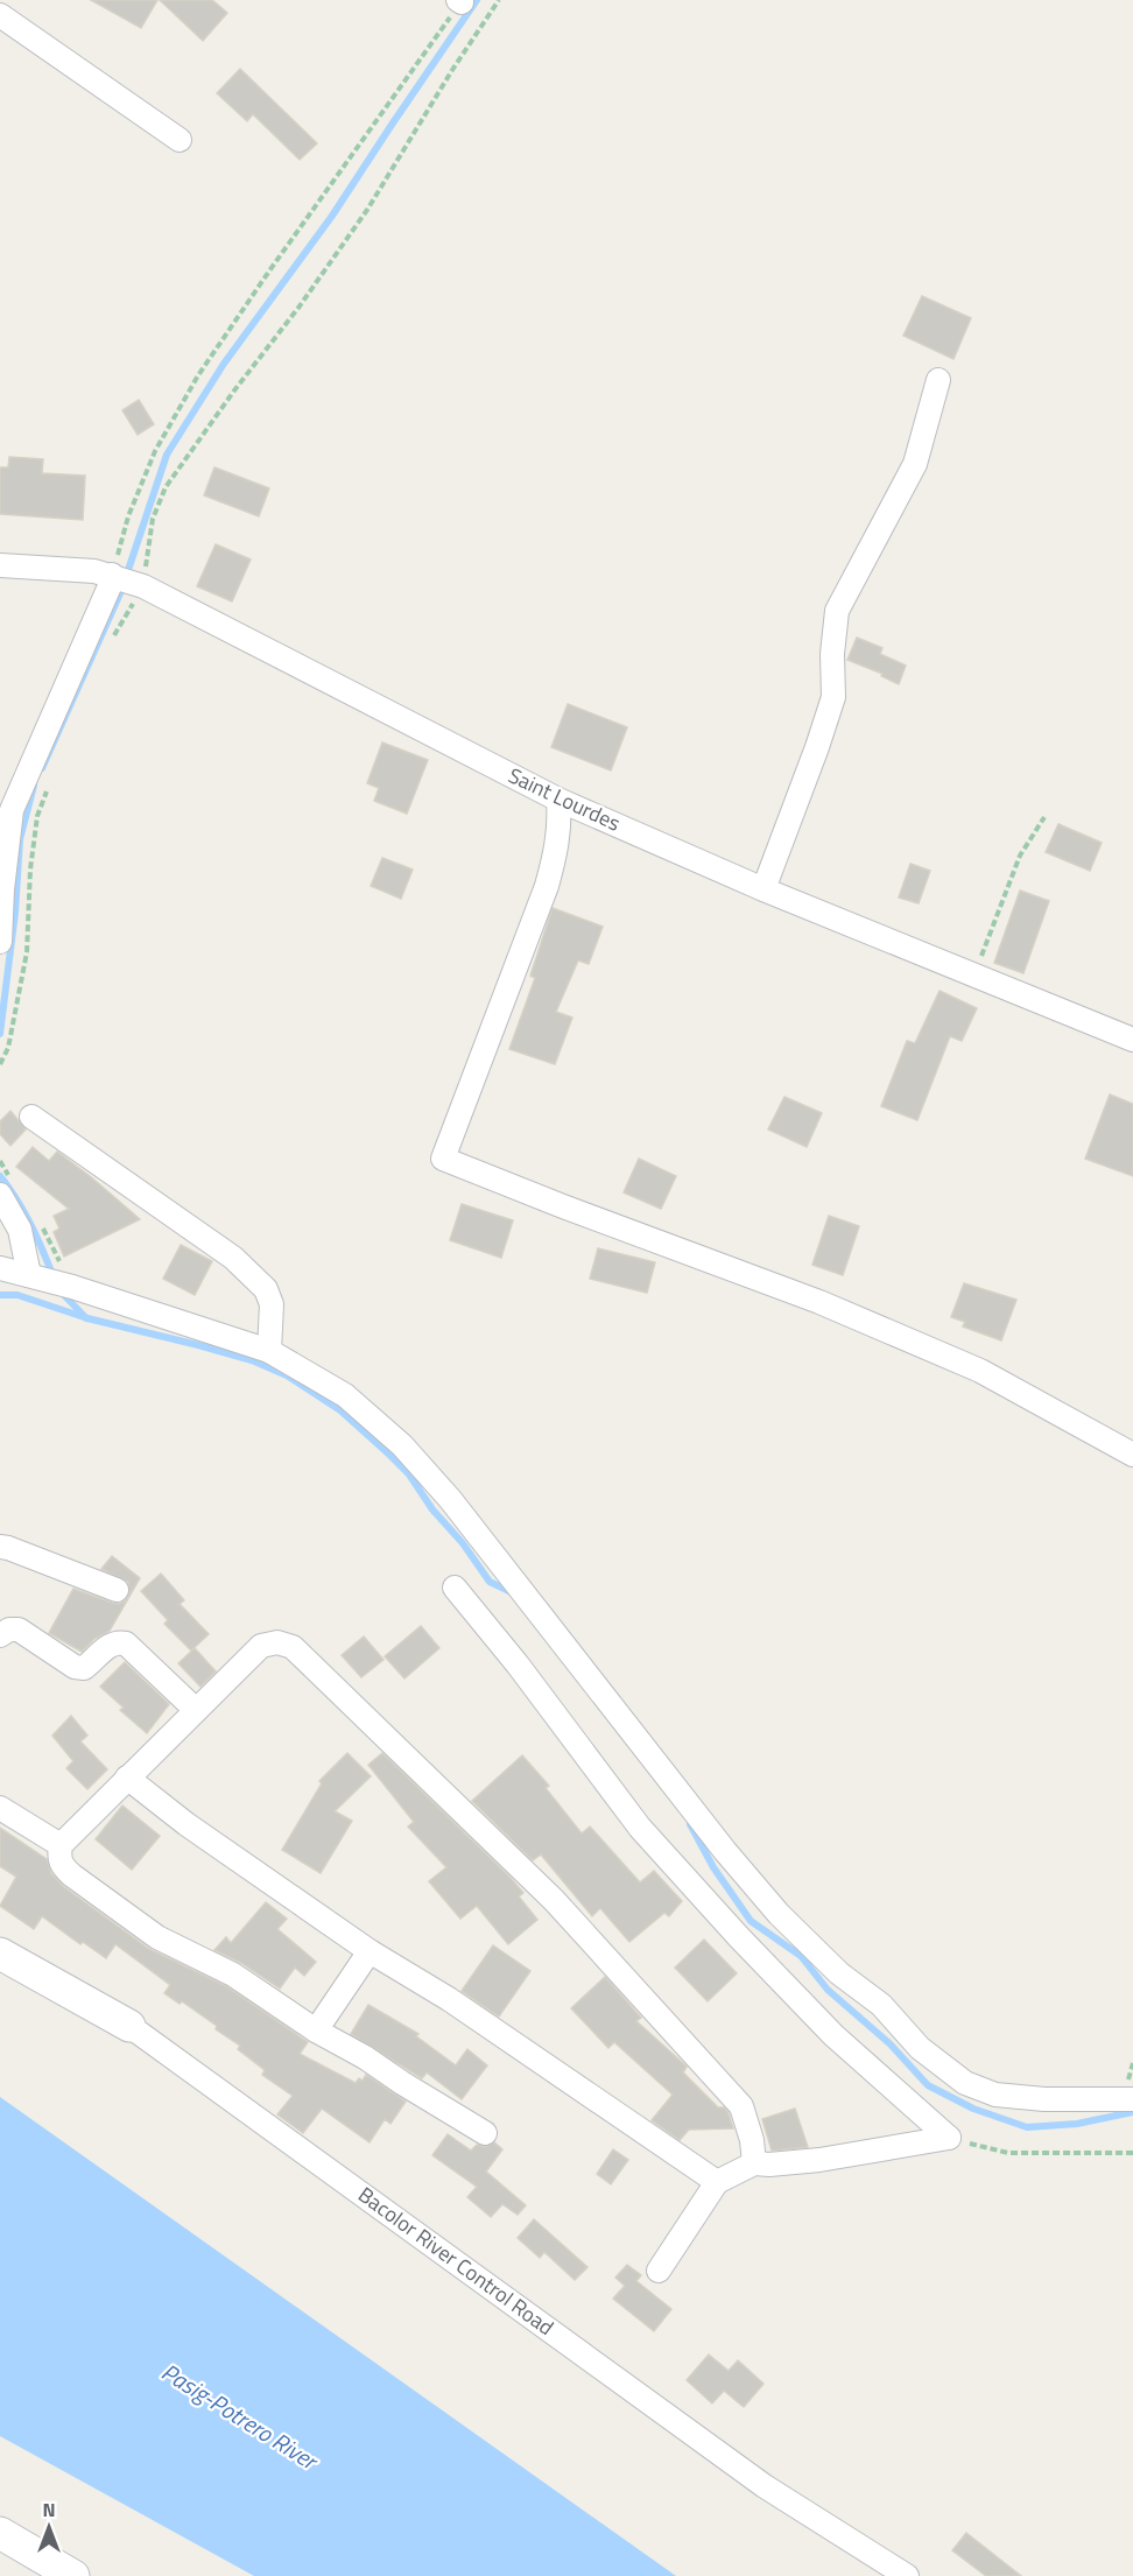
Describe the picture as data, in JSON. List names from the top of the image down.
{
  "streets": {
    "street": ["Saint Lourdes", "Bacolor River Control Road"]
  },
  "water": ["Pasig-Potrero River"],
  "north": "top"
}
